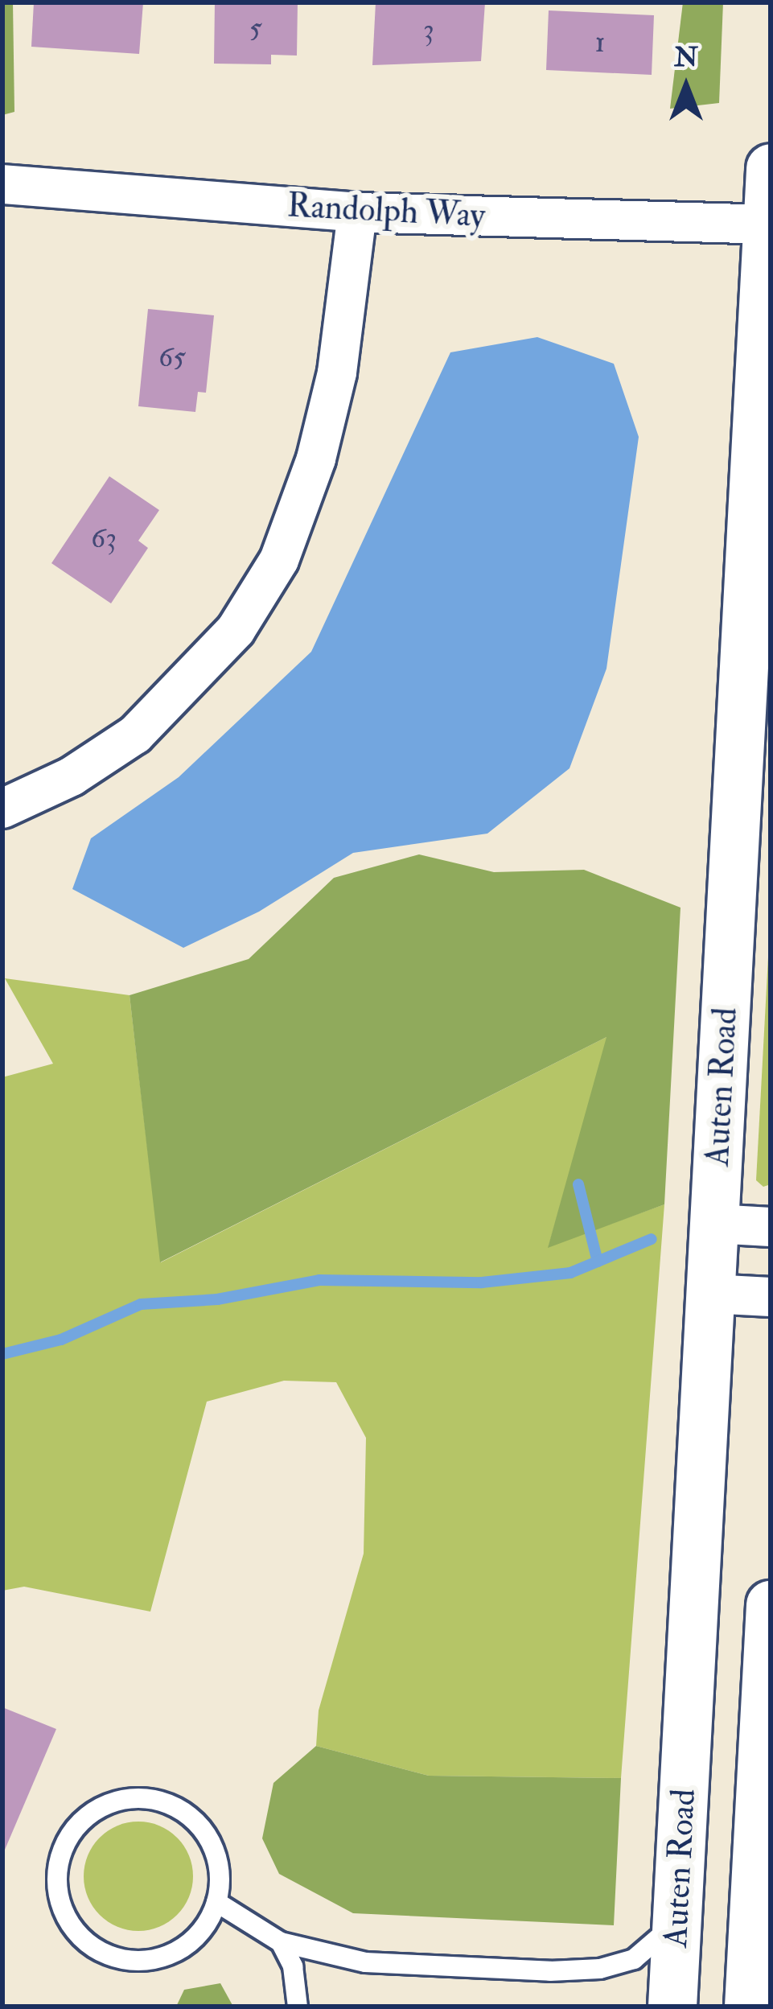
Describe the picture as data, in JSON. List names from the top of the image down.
{
  "streets": {
    "street": ["Randolph Way", "Auten Road"]
  },
  "crossings": [
    ["Randolph Way", "Auten Road"]
  ],
  "house_numbers": [
    "5",
    "3",
    "1",
    "65",
    "63"
  ],
  "north": "top"
}
